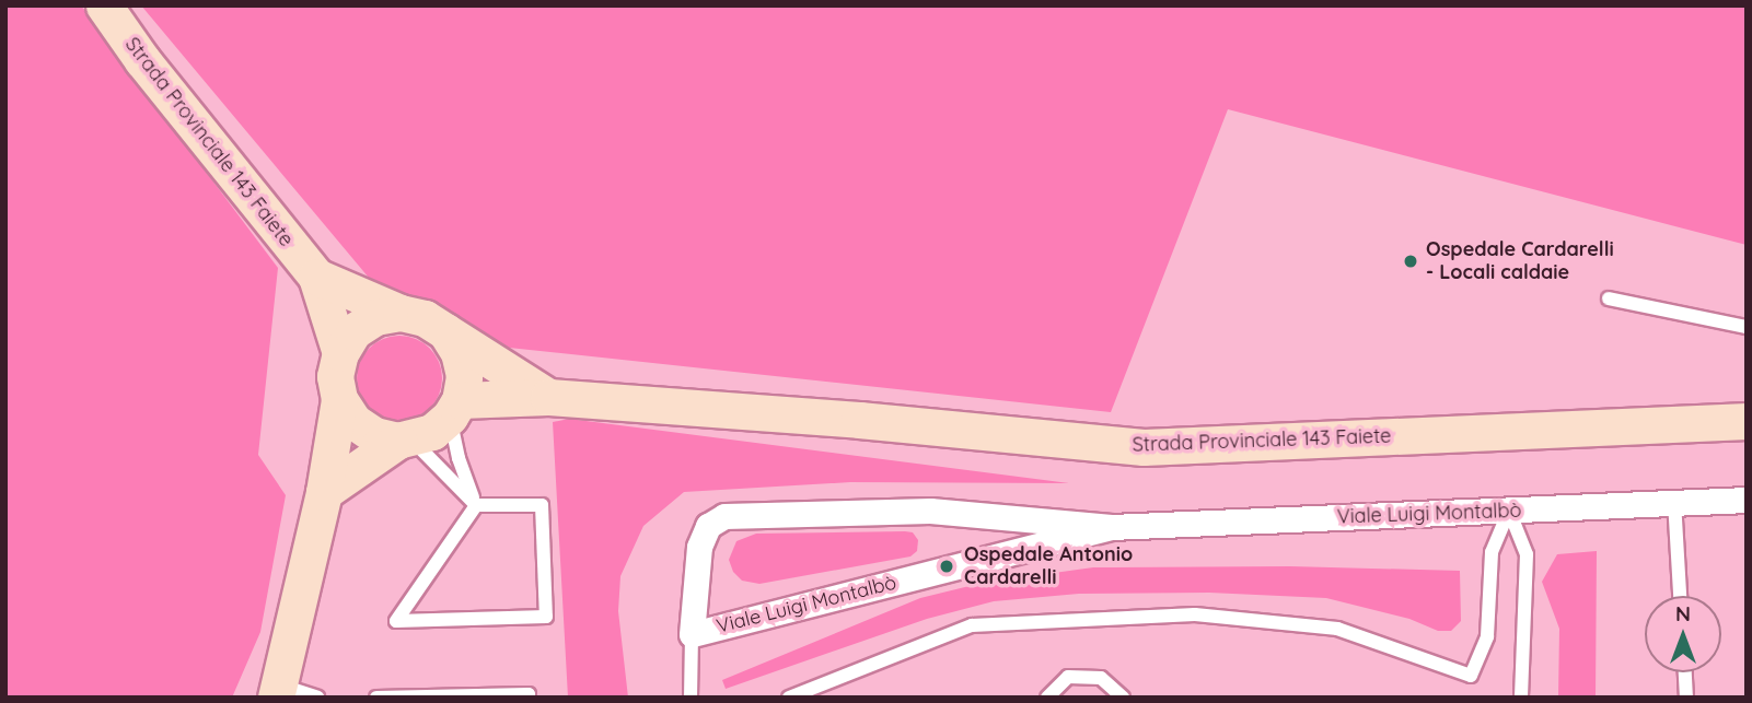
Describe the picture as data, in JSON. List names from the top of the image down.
{
  "streets": {
    "main road": ["Strada Provinciale 143 Faiete"],
    "street": ["Viale Luigi Montalbò"]
  },
  "places": ["Ospedale Cardarelli - Locali caldaie", "Ospedale Antonio Cardarelli"],
  "north": "top"
}
